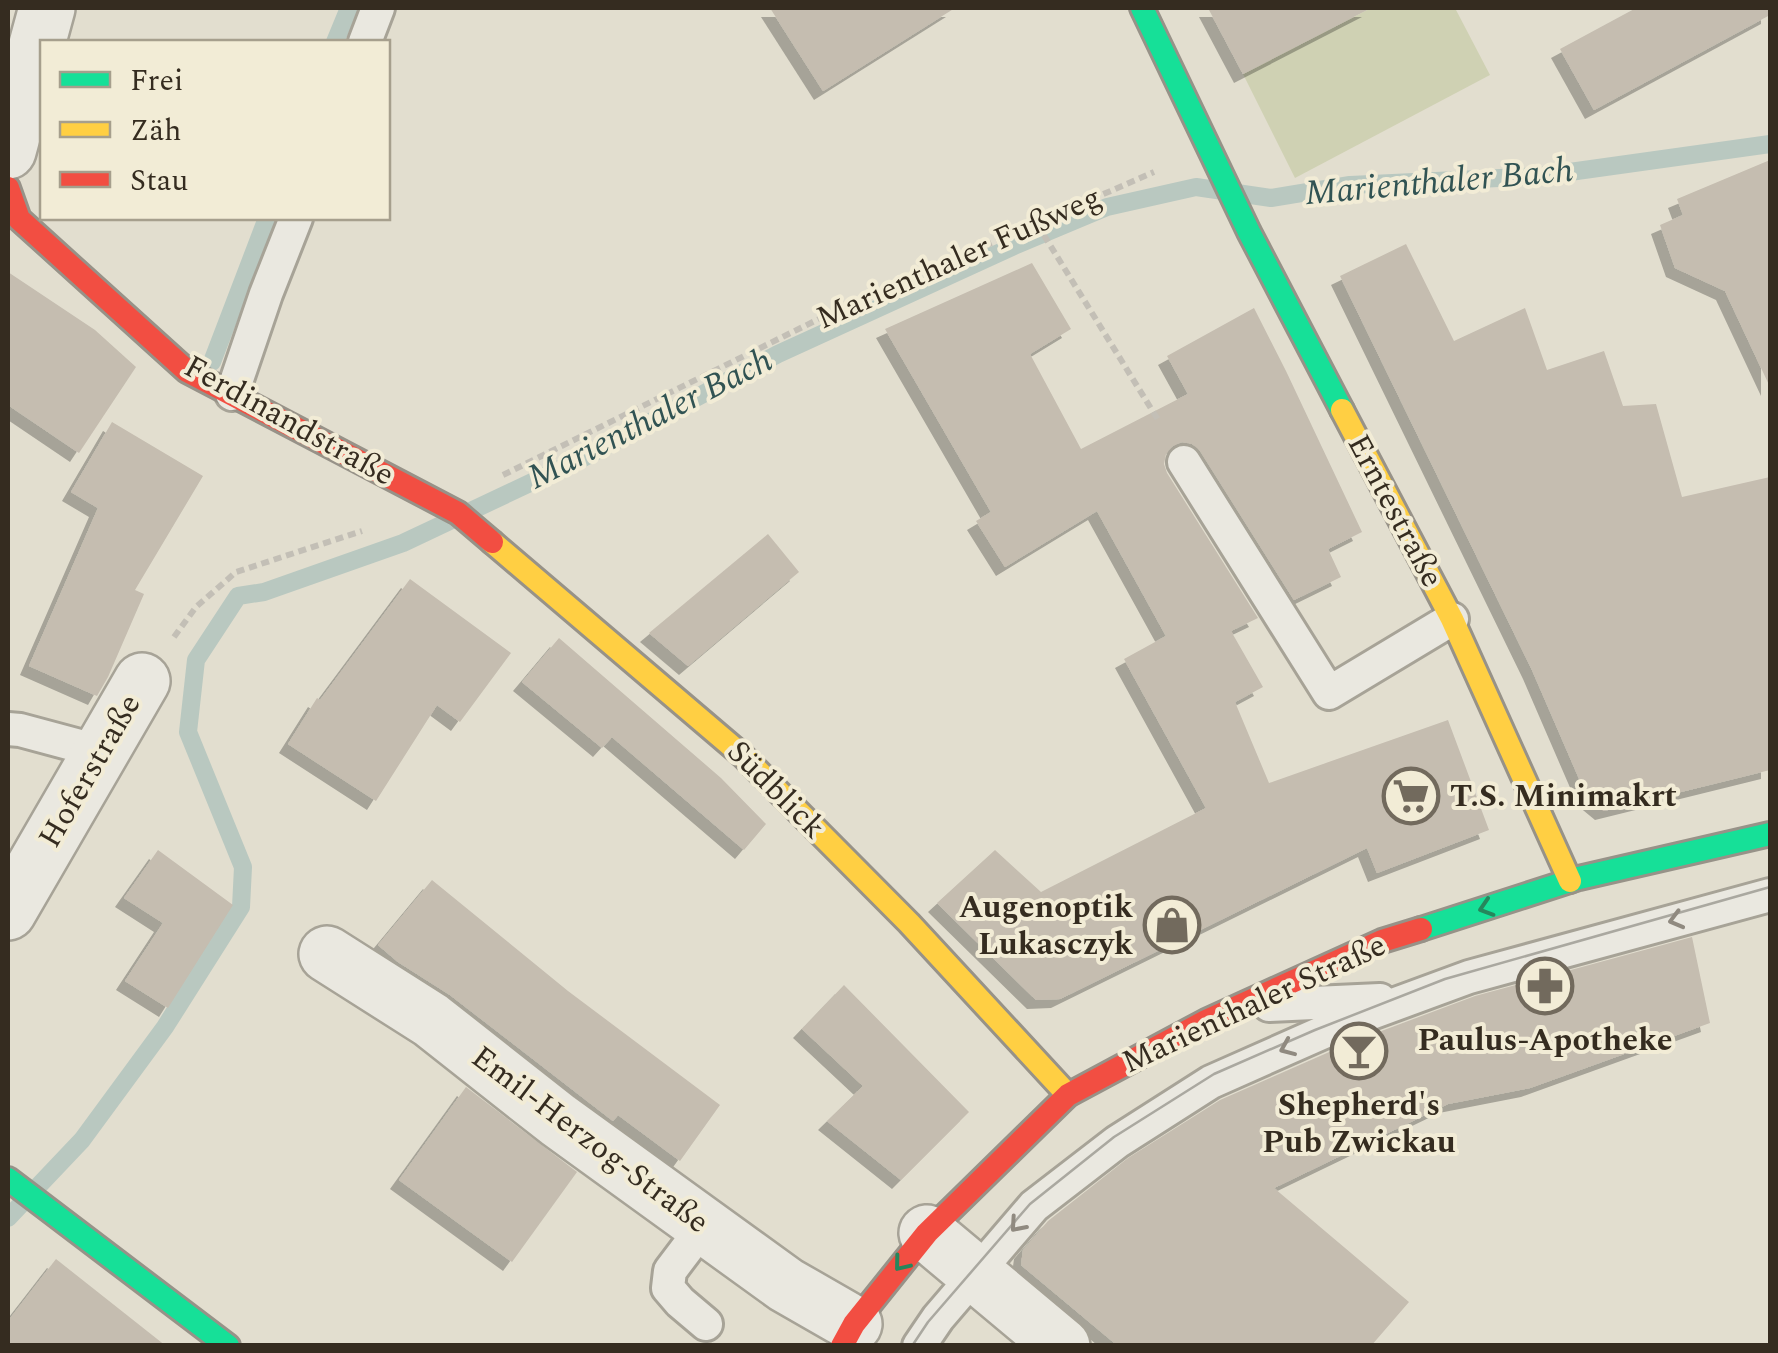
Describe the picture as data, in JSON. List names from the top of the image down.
{
  "streets": {
    "street": [
      "Ferdinandstraße",
      "Erntestraße",
      "Hoferstraße",
      "Südblick",
      "Marienthaler Straße",
      "Emil-Herzog-Straße"
    ],
    "path": ["Marienthaler Fußweg"]
  },
  "crossings": [
    ["Marienthaler Fußweg", "Ferdinandstraße"],
    ["Marienthaler Fußweg", "Erntestraße"],
    ["Marienthaler Fußweg", "Hoferstraße"],
    ["Marienthaler Fußweg", "Südblick"],
    ["Ferdinandstraße", "Südblick"],
    ["Erntestraße", "Marienthaler Straße"],
    ["Südblick", "Marienthaler Straße"],
    ["Marienthaler Straße", "Emil-Herzog-Straße"]
  ],
  "water": ["Marienthaler Bach"],
  "places": {
    "supermarket": ["T.S. Minimakrt"],
    "shop": ["Augenoptik Lukasczyk"],
    "pharmacy": ["Paulus-Apotheke"],
    "bar": ["Shepherd's Pub Zwickau"]
  },
  "legend": ["Frei", "Zäh", "Stau"]
}
